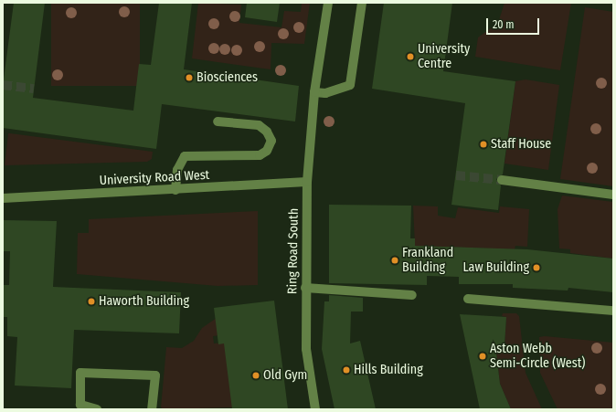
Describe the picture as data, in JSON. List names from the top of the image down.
{
  "streets": {
    "street": ["University Road West", "Ring Road South"]
  },
  "crossings": [
    ["University Road West", "Ring Road South"]
  ],
  "places": [
    "University Centre",
    "Biosciences",
    "Staff House",
    "Frankland Building",
    "Law Building",
    "Haworth Building",
    "Aston Webb Semi-Circle (West)",
    "Hills Building",
    "Old Gym"
  ],
  "scale_bar": "20 m"
}
